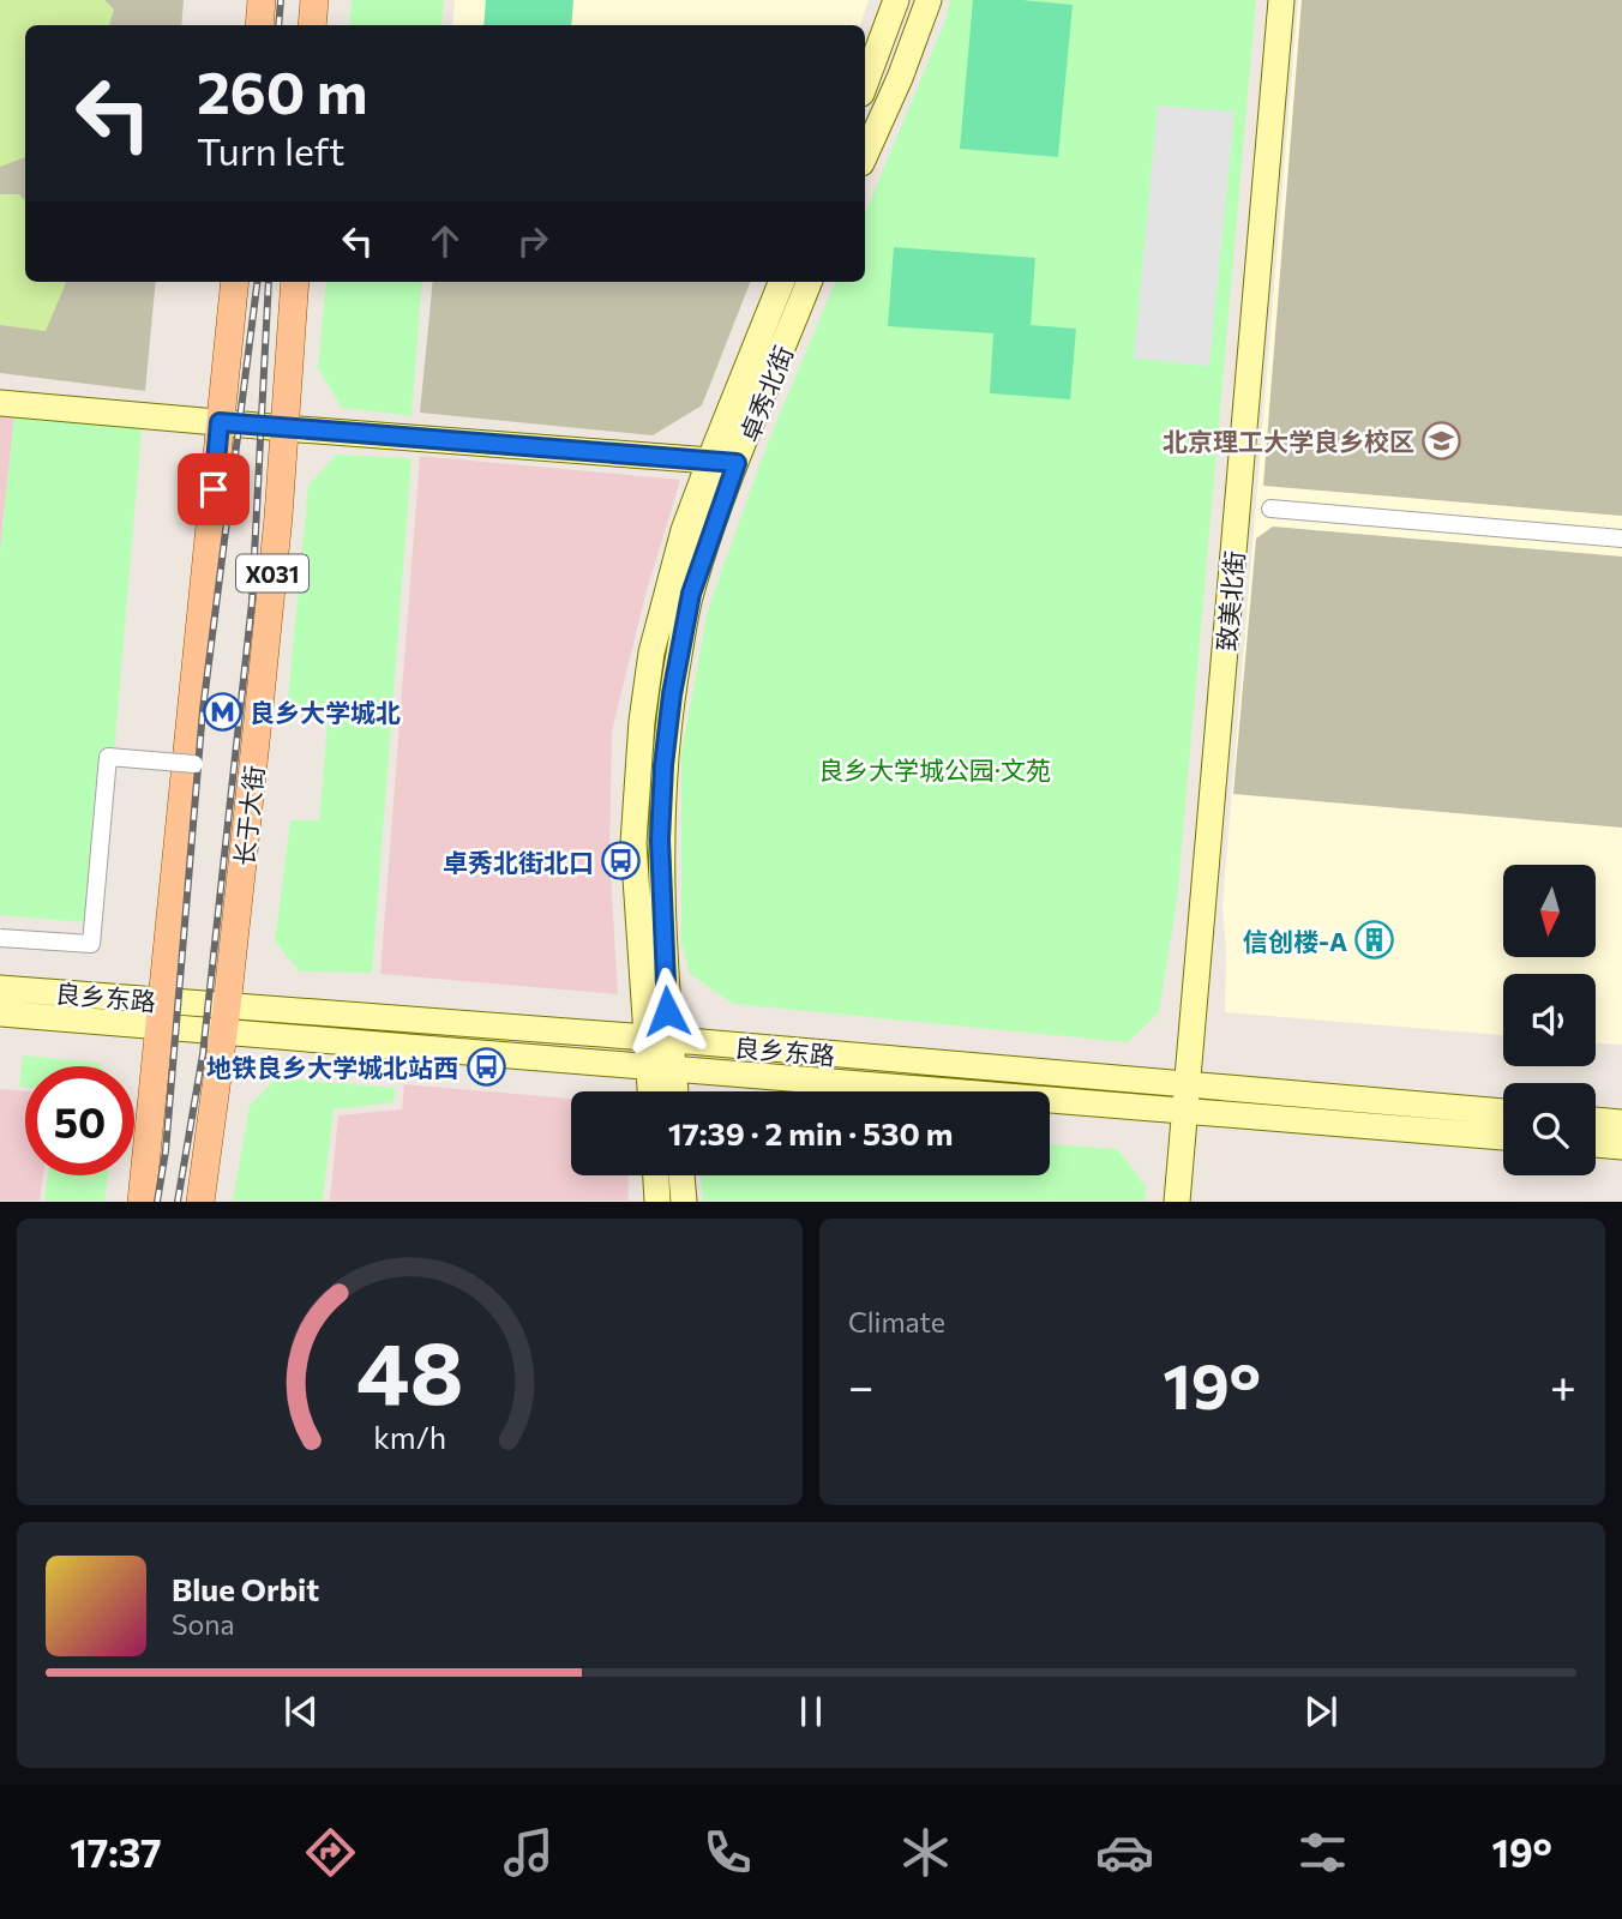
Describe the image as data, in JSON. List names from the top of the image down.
{
  "streets": {
    "main road": [
      "卓秀北街",
      "X031",
      "致美北街",
      "长于大街",
      "良乡东路"
    ]
  },
  "crossings": [
    ["卓秀北街", "良乡东路"],
    ["X031", "良乡东路"],
    ["致美北街", "良乡东路"],
    ["长于大街", "良乡东路"]
  ],
  "parks": ["良乡大学城公园·文苑"],
  "places": {
    "school or university": ["北京理工大学良乡校区"],
    "metro station": ["良乡大学城北"],
    "bus stop": ["卓秀北街北口", "地铁良乡大学城北站西"],
    "building": ["信创楼-A"]
  },
  "north": "bottom",
  "page": {
    "turn": ["260 m", "Turn left"],
    "limit": "50",
    "trip": "17:39 · 2 min · 530 m",
    "tile": "Climate",
    "heat": ["−", "19°", "+"],
    "song": ["Blue Orbit", "Sona"],
    "tabs": ["17:37", "19°"],
    "gauge": ["48", "km/h"]
  }
}
